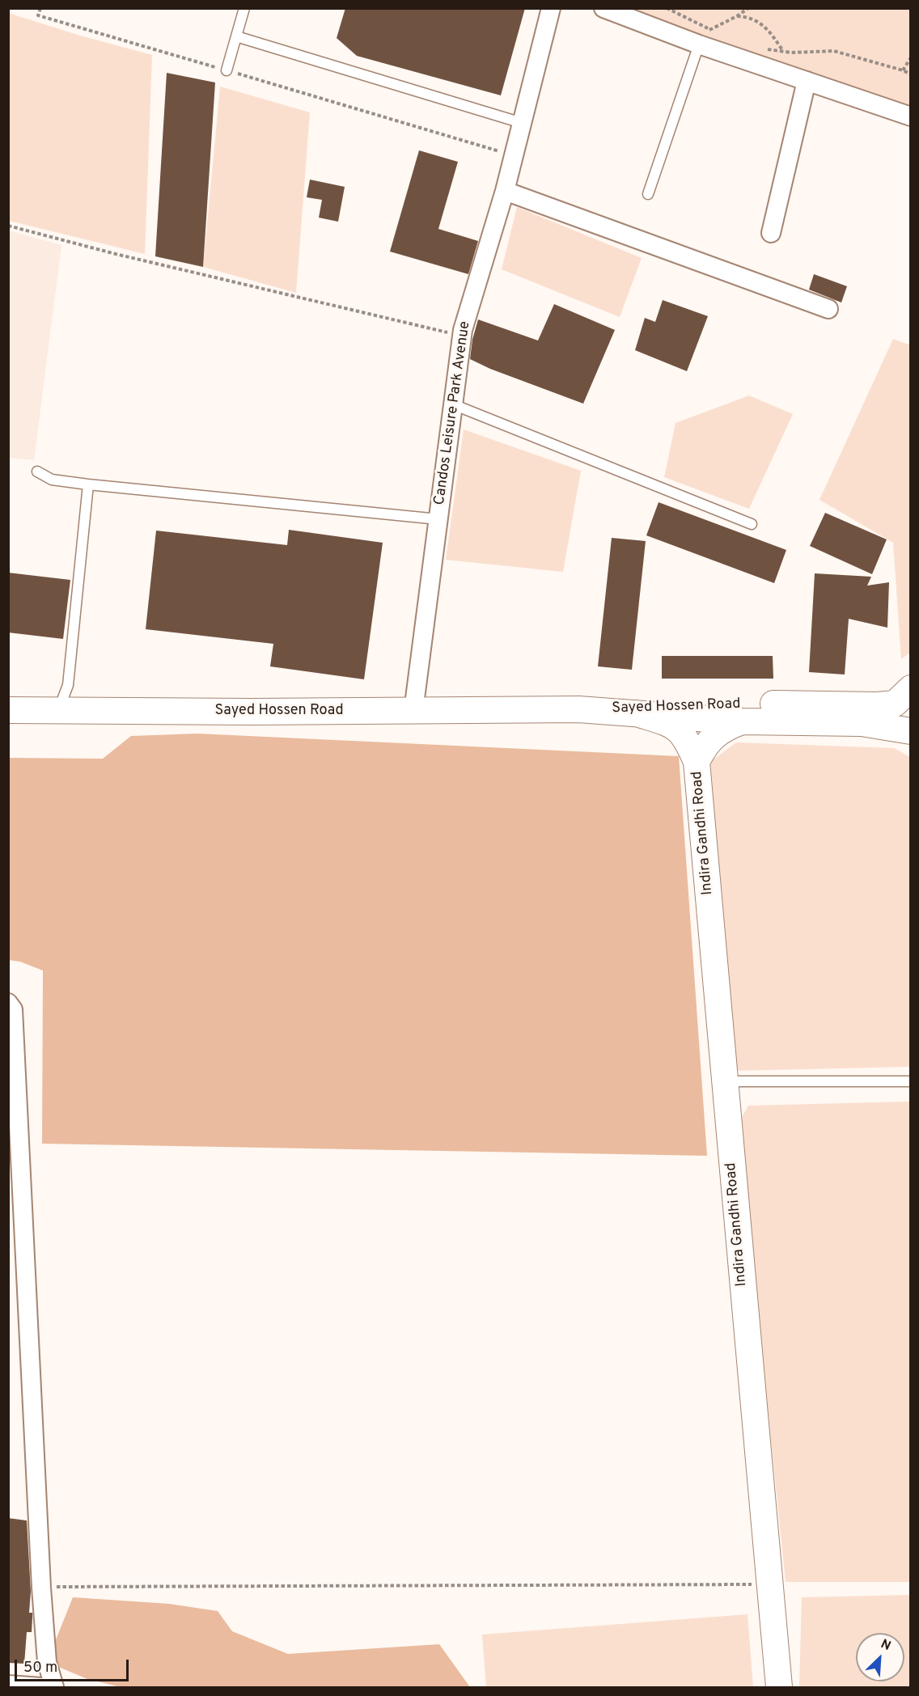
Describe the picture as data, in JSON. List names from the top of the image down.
{
  "streets": {
    "main road": ["Sayed Hossen Road", "Indira Gandhi Road"],
    "street": ["Candos Leisure Park Avenue"]
  },
  "crossings": [
    ["Candos Leisure Park Avenue", "Sayed Hossen Road"],
    ["Sayed Hossen Road", "Indira Gandhi Road"]
  ],
  "scale_bar": "50 m",
  "north": "top right"
}
